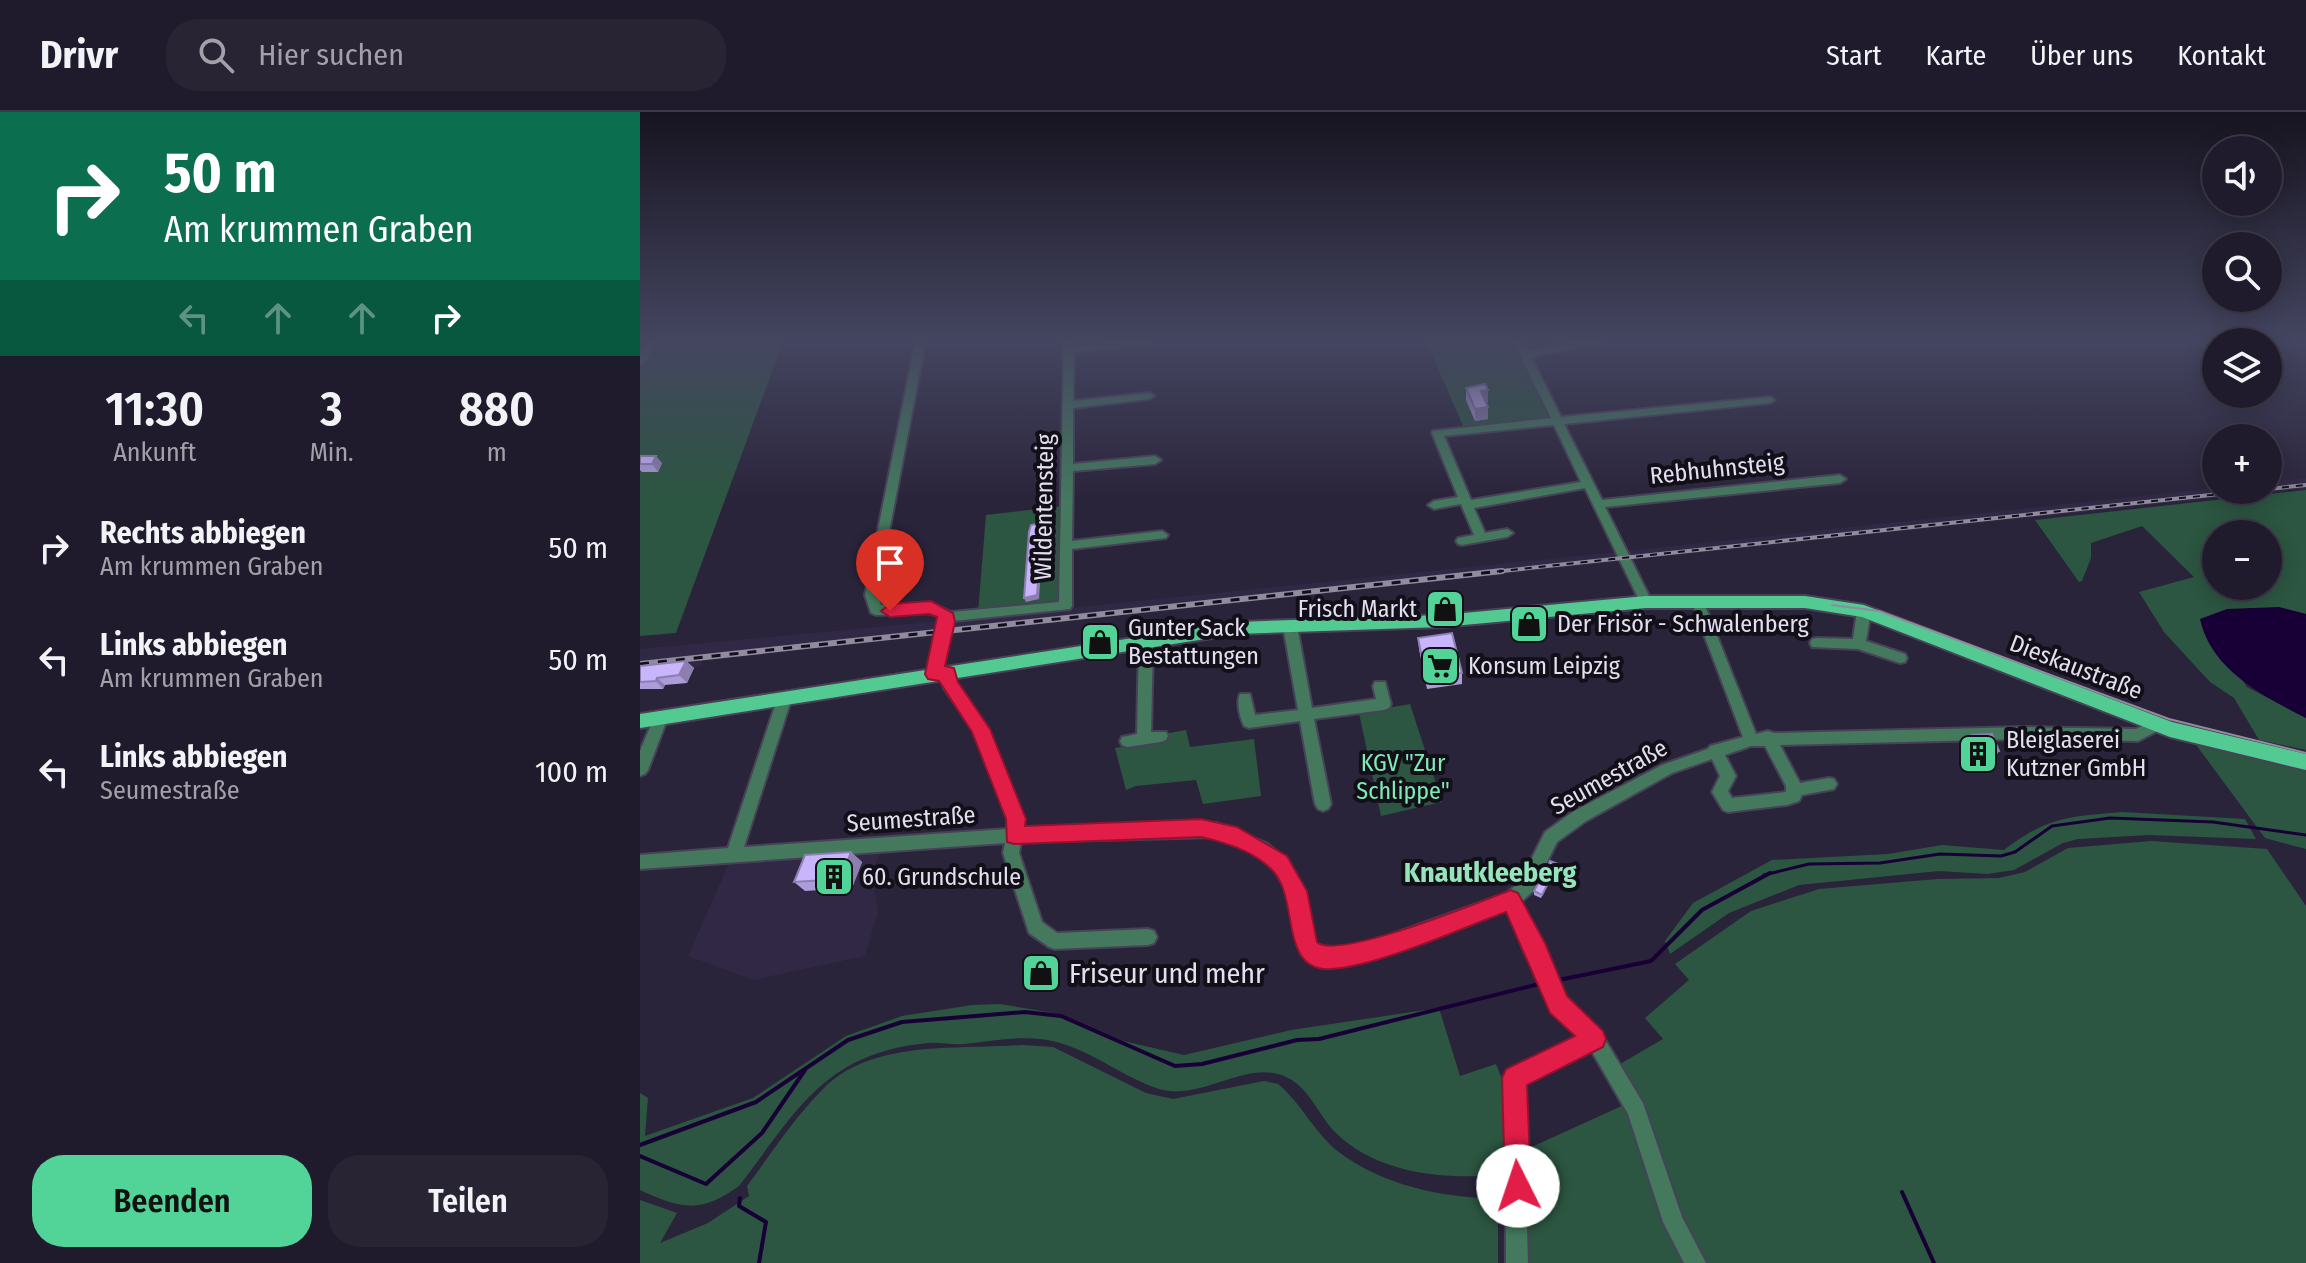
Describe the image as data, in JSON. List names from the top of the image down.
{
  "streets": {
    "main road": ["Dieskaustraße"],
    "street": ["Rebhuhnsteig", "Wildentensteig", "Seumestraße"]
  },
  "crossings": [
    ["Dieskaustraße", "Seumestraße"]
  ],
  "districts": ["Knautkleeberg"],
  "parks": ["KGV \"Zur Schlippe\""],
  "places": {
    "shop": [
      "Frisch Markt",
      "Der Frisör - Schwalenberg",
      "Gunter Sack Bestattungen",
      "Friseur und mehr"
    ],
    "supermarket": ["Konsum Leipzig"],
    "building": ["Bleiglaserei Kutzner GmbH", "60. Grundschule"]
  },
  "page": {
    "header": "Drivr",
    "search": "Hier suchen",
    "nav": [
      "Start",
      "Karte",
      "Über uns",
      "Kontakt"
    ],
    "turn": ["50 m", "Am krummen Graben"],
    "map_buttons": ["+", "−"],
    "eta": [
      "11:30",
      "Ankunft",
      "3",
      "Min.",
      "880",
      "m"
    ],
    "list": [
      {
        "name": "Rechts abbiegen",
        "note": "Am krummen Graben",
        "value": "50 m"
      },
      {
        "name": "Links abbiegen",
        "note": "Am krummen Graben",
        "value": "50 m"
      },
      {
        "name": "Links abbiegen",
        "note": "Seumestraße",
        "value": "100 m"
      }
    ],
    "buttons": ["Beenden", "Teilen"]
  }
}
